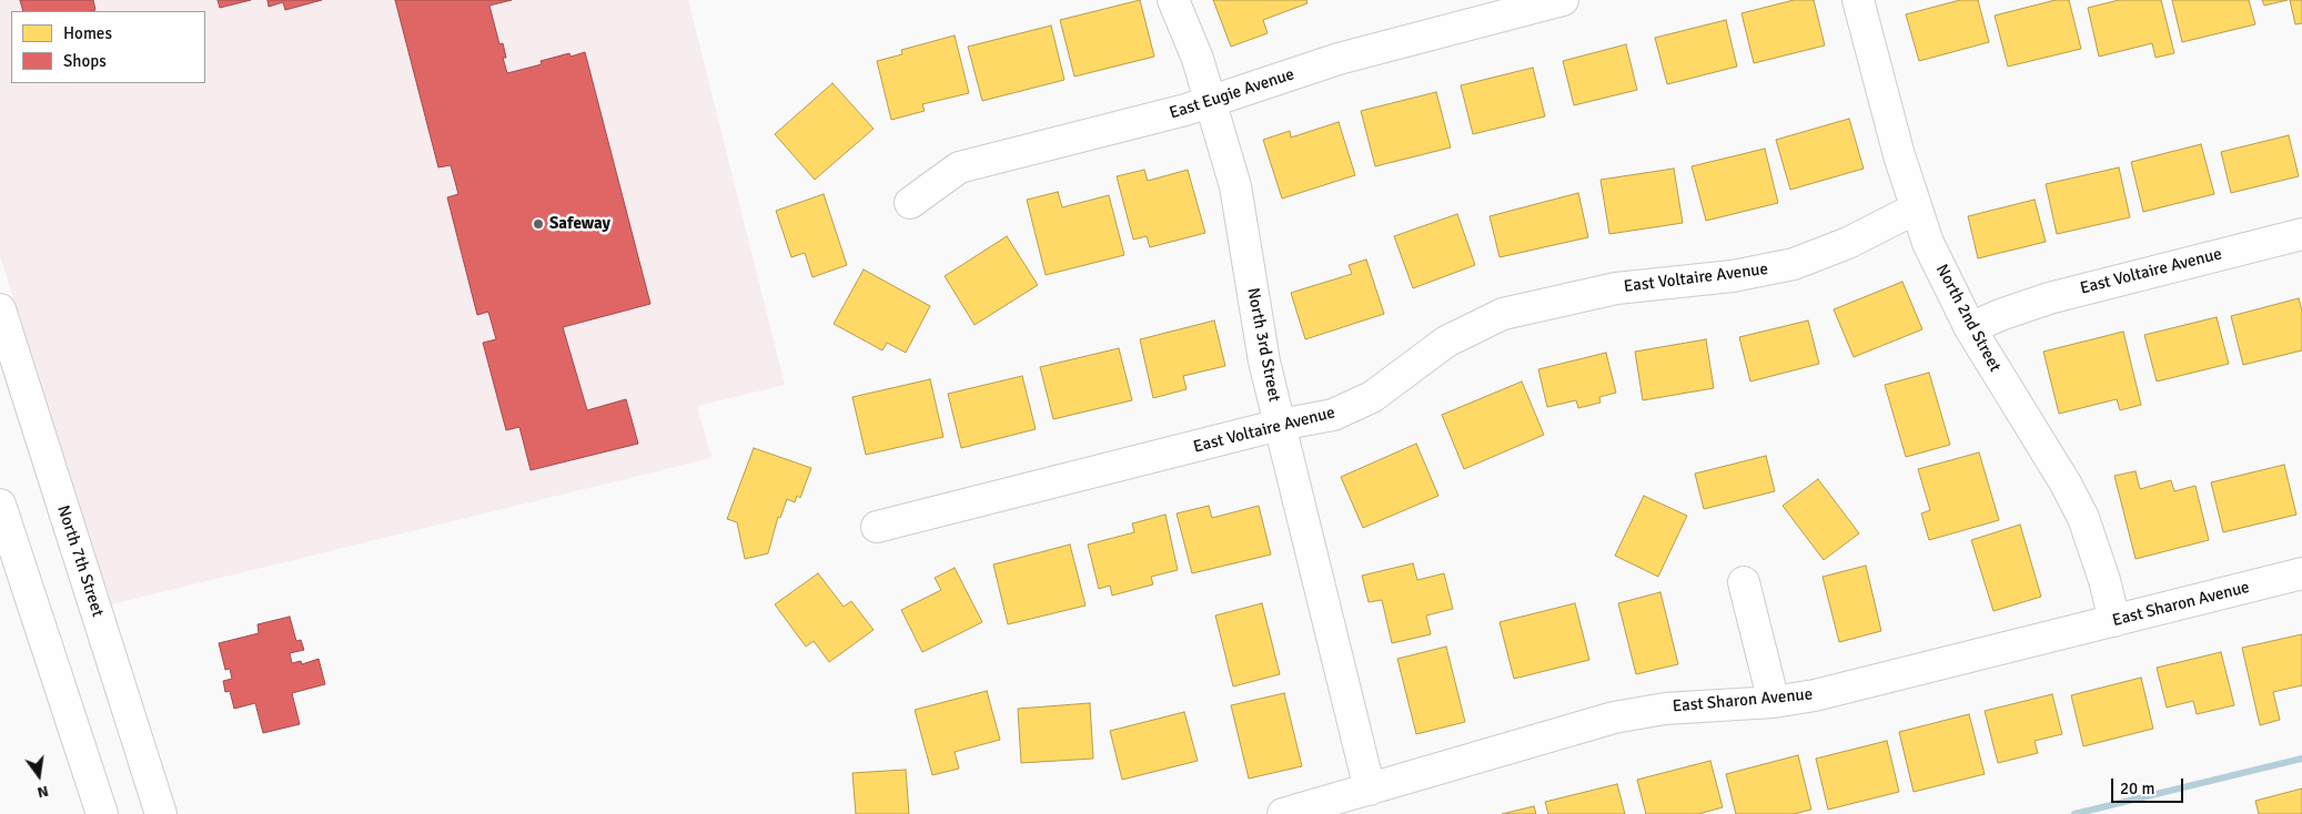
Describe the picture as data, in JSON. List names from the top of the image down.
{
  "streets": {
    "street": [
      "East Eugie Avenue",
      "East Voltaire Avenue",
      "North 2nd Street",
      "North 3rd Street",
      "North 7th Street",
      "East Sharon Avenue"
    ]
  },
  "crossings": [
    ["East Eugie Avenue", "North 3rd Street"],
    ["East Voltaire Avenue", "North 2nd Street"],
    ["East Voltaire Avenue", "North 3rd Street"],
    ["North 2nd Street", "East Sharon Avenue"],
    ["North 3rd Street", "East Sharon Avenue"]
  ],
  "places": ["Safeway"],
  "legend": ["Homes", "Shops"],
  "scale_bar": "20 m",
  "north": "bottom"
}
